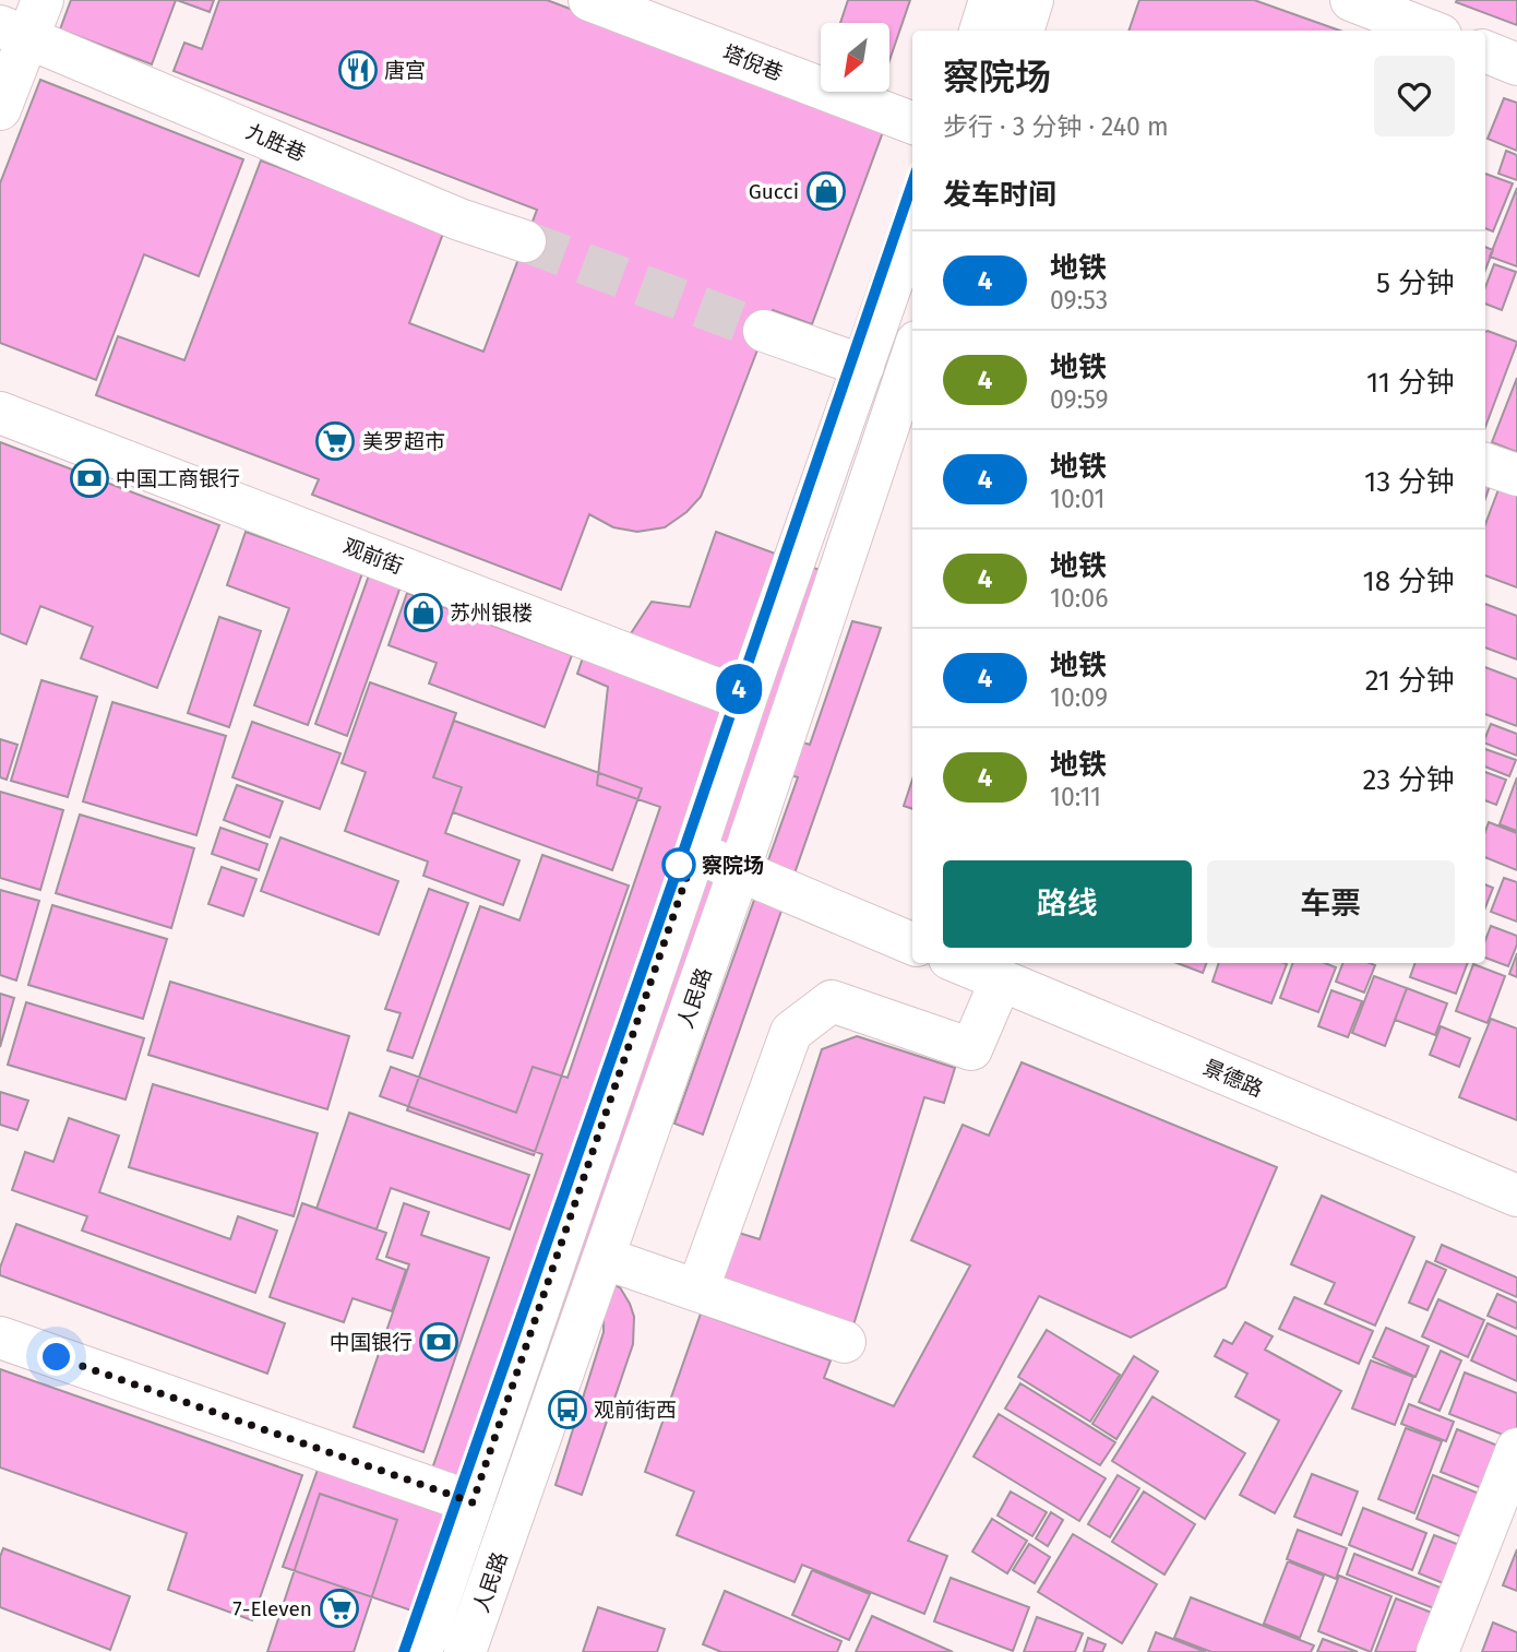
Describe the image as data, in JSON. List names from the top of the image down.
{
  "streets": {
    "main road": [
      "塔倪巷",
      "九胜巷",
      "观前街",
      "人民路",
      "景德路"
    ]
  },
  "crossings": [
    ["观前街", "人民路"]
  ],
  "places": {
    "restaurant": ["唐宫"],
    "shop": ["Gucci", "苏州银楼"],
    "supermarket": ["美罗超市", "7-Eleven"],
    "bank": ["中国工商银行", "中国银行"],
    "other": ["察院场"],
    "bus stop": ["观前街西"]
  },
  "lines": ["metro line 4"],
  "north": "bottom left",
  "page": {
    "on_map": "4",
    "heading": [
      ["察院场", "步行 · 3 分钟 · 240 m"],
      "发车时间"
    ],
    "list": [
      {
        "mark": "4",
        "name": "地铁",
        "note": "09:53",
        "value": "5 分钟"
      },
      {
        "mark": "4",
        "name": "地铁",
        "note": "09:59",
        "value": "11 分钟"
      },
      {
        "mark": "4",
        "name": "地铁",
        "note": "10:01",
        "value": "13 分钟"
      },
      {
        "mark": "4",
        "name": "地铁",
        "note": "10:06",
        "value": "18 分钟"
      },
      {
        "mark": "4",
        "name": "地铁",
        "note": "10:09",
        "value": "21 分钟"
      },
      {
        "mark": "4",
        "name": "地铁",
        "note": "10:11",
        "value": "23 分钟"
      }
    ],
    "buttons": ["路线", "车票"]
  }
}
